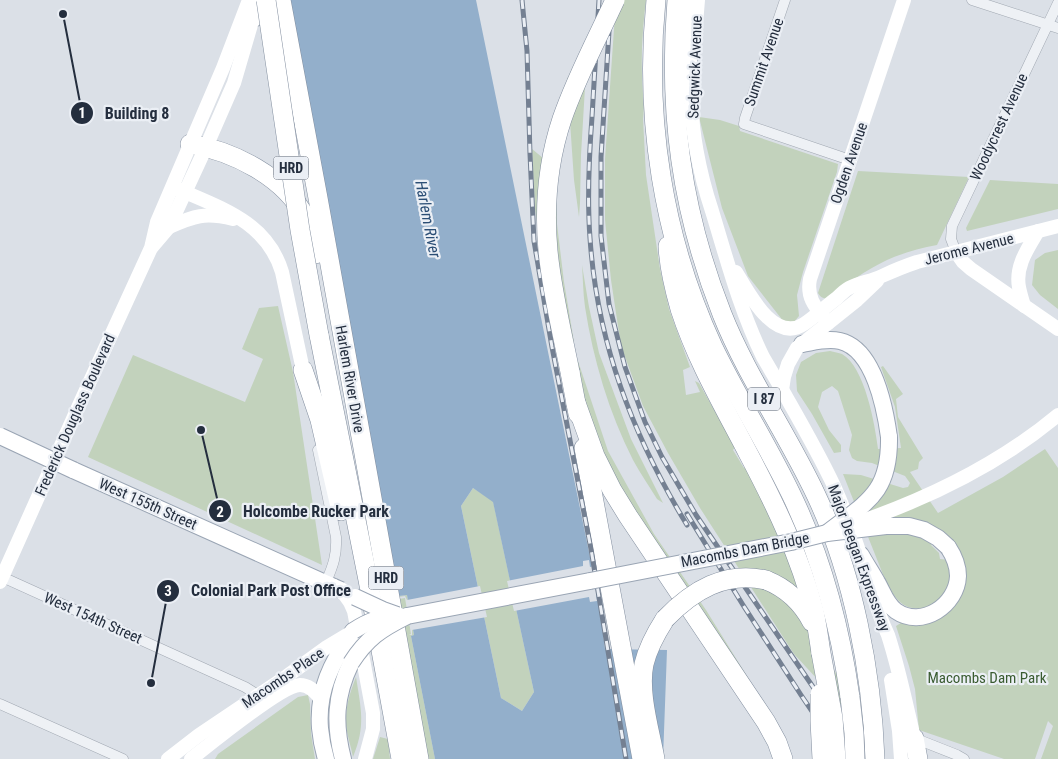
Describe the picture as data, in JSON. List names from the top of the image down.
{
  "streets": {
    "highway": [
      "HRD",
      "Harlem River Drive",
      "I 87",
      "Major Deegan Expressway"
    ],
    "main road": [
      "Sedgwick Avenue",
      "Ogden Avenue",
      "Jerome Avenue",
      "Frederick Douglass Boulevard",
      "West 155th Street",
      "Macombs Dam Bridge",
      "Macombs Place"
    ],
    "street": ["Summit Avenue", "Woodycrest Avenue", "West 154th Street"]
  },
  "crossings": [
    ["Summit Avenue", "Ogden Avenue"],
    ["Sedgwick Avenue", "Major Deegan Expressway"],
    ["Woodycrest Avenue", "Jerome Avenue"],
    ["Ogden Avenue", "Jerome Avenue"],
    ["Frederick Douglass Boulevard", "West 154th Street"],
    ["West 155th Street", "Macombs Place"],
    ["Macombs Dam Bridge", "Macombs Place"],
    ["West 154th Street", "Macombs Place"]
  ],
  "water": ["Harlem River"],
  "parks": ["Macombs Dam Park"],
  "places": ["Building 8", "Holcombe Rucker Park", "Colonial Park Post Office"]
}
